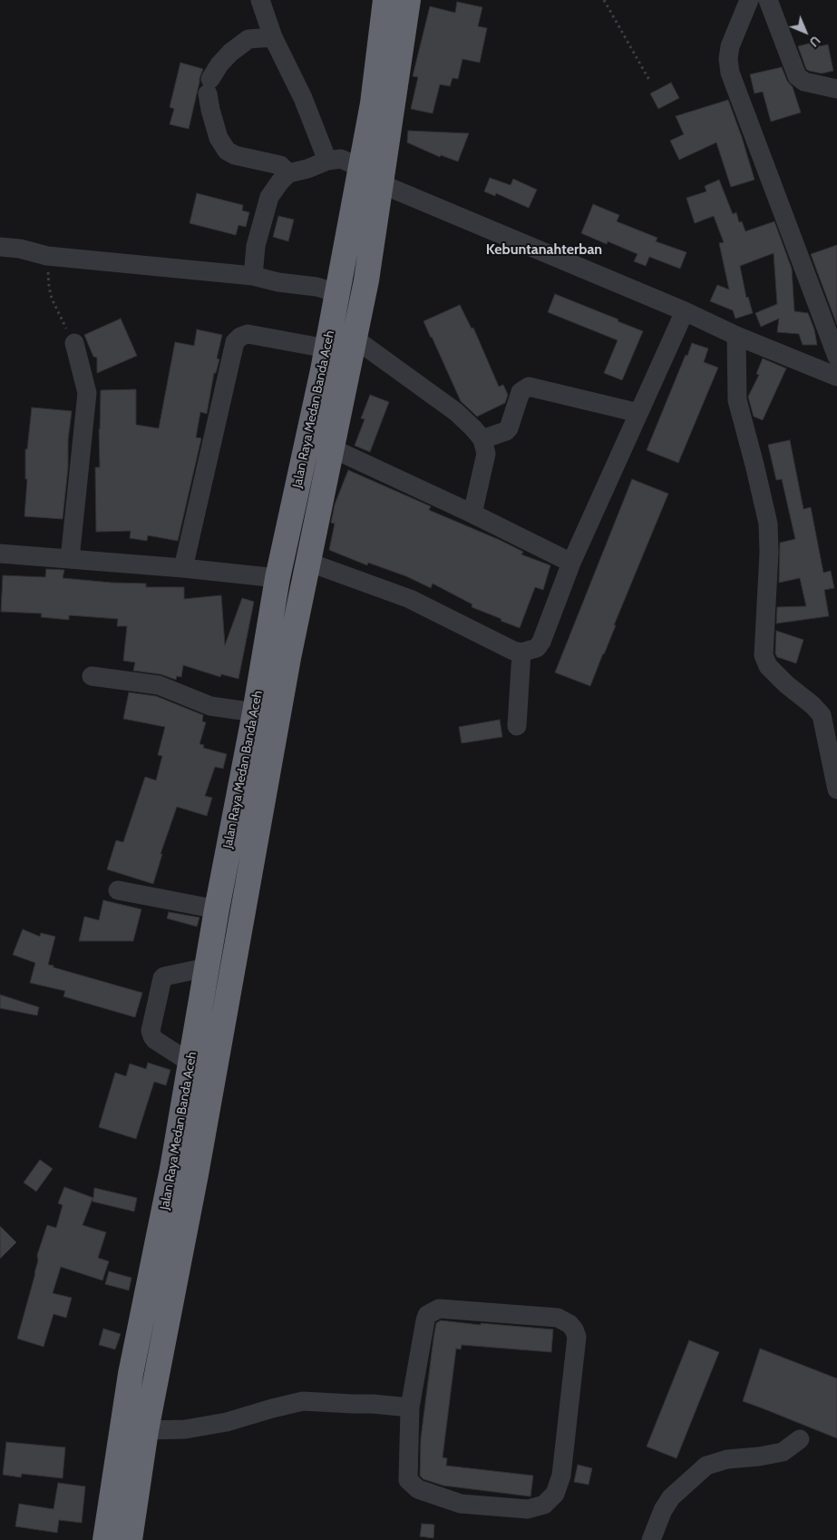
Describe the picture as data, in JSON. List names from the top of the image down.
{
  "streets": {
    "highway": ["Jalan Raya Medan Banda Aceh"]
  },
  "districts": ["Kebuntanahterban"],
  "north": "bottom right"
}
